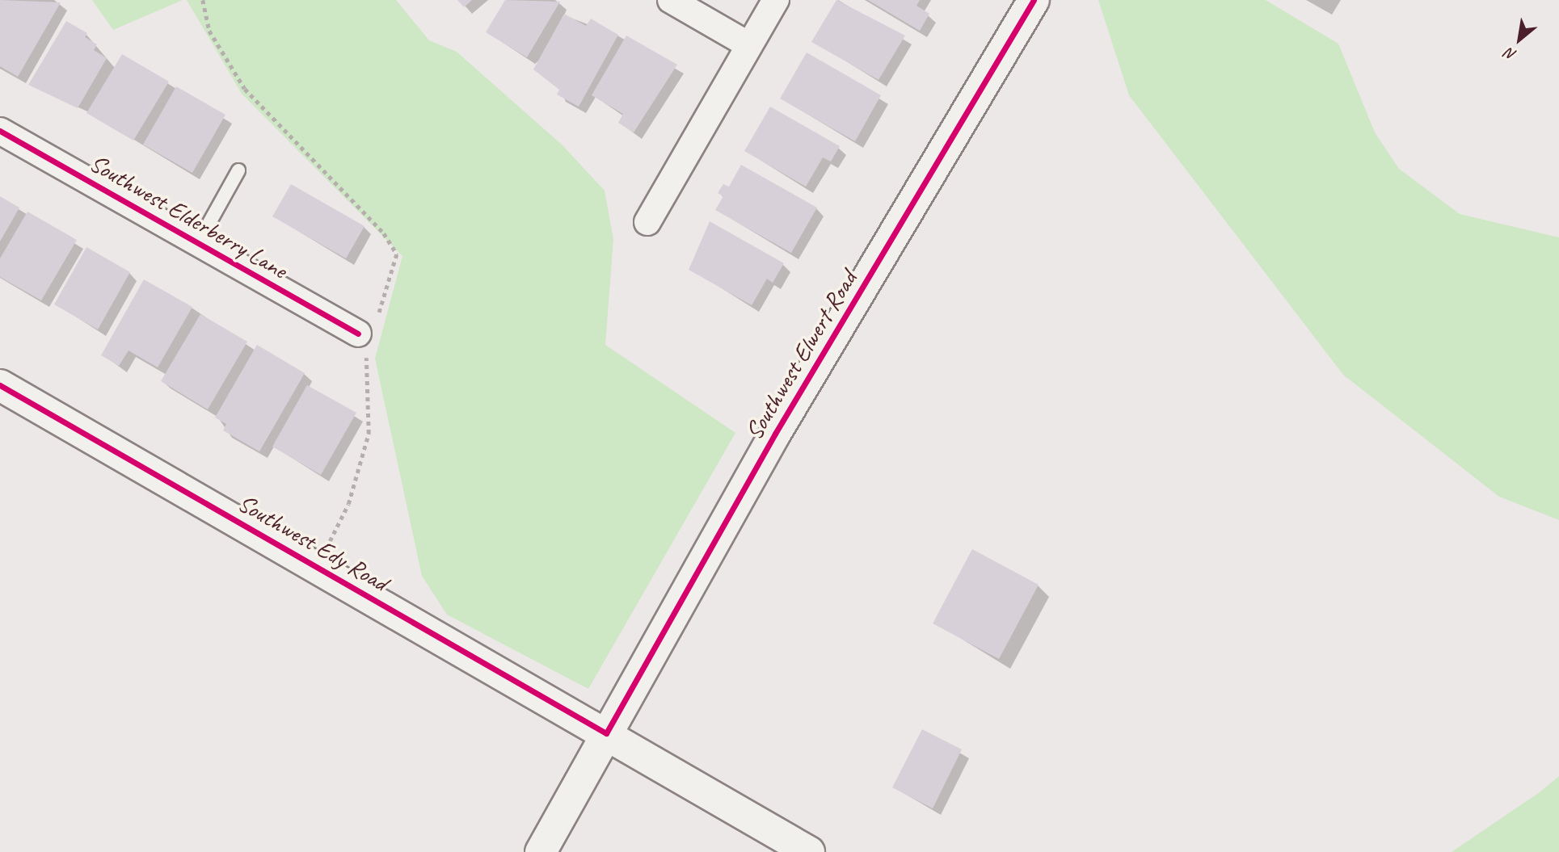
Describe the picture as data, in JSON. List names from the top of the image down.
{
  "streets": {
    "main road": ["Southwest Elwert Road", "Southwest Edy Road"],
    "street": ["Southwest Elderberry Lane"]
  },
  "crossings": [
    ["Southwest Elwert Road", "Southwest Edy Road"]
  ],
  "north": "bottom left"
}
